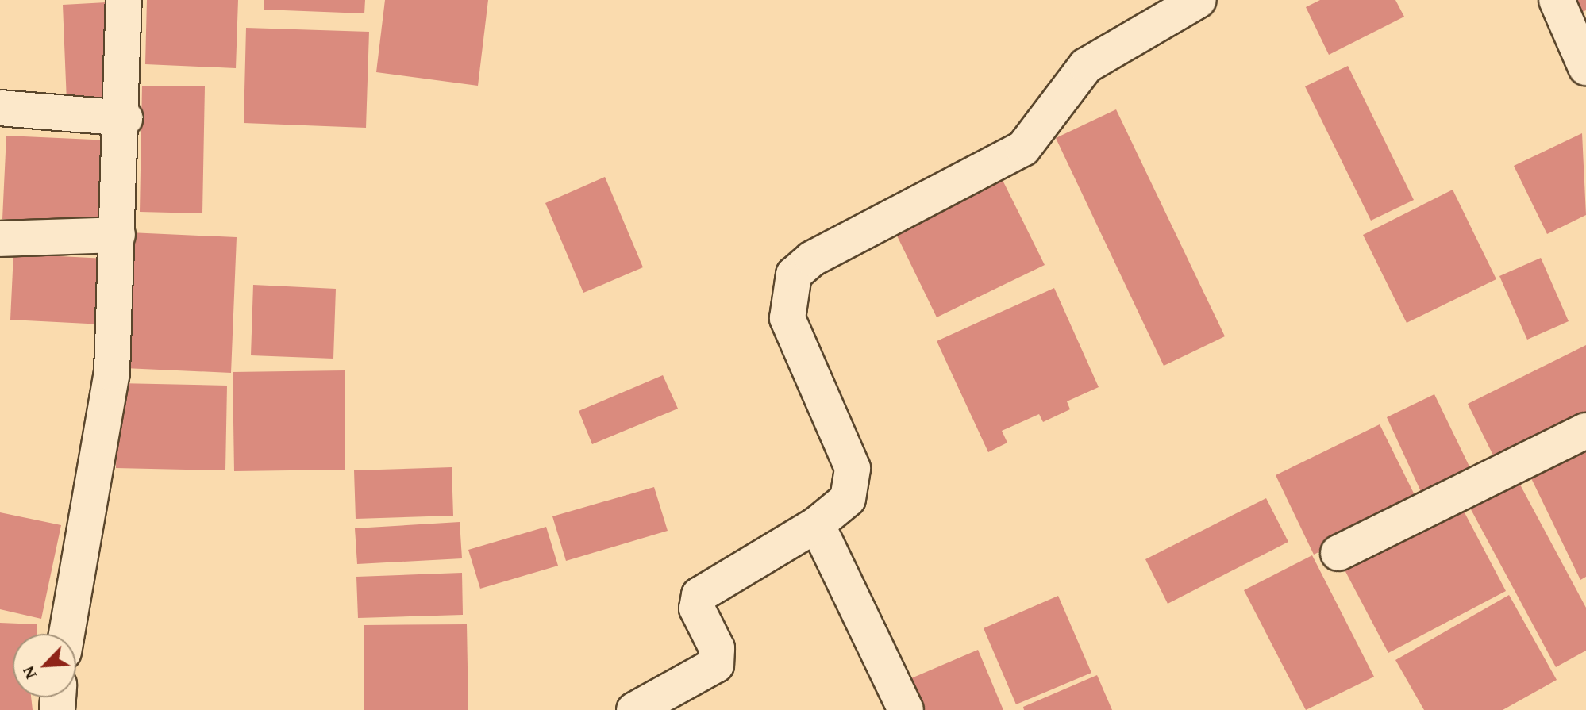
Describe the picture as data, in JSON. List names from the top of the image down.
{
  "north": "bottom left"
}
